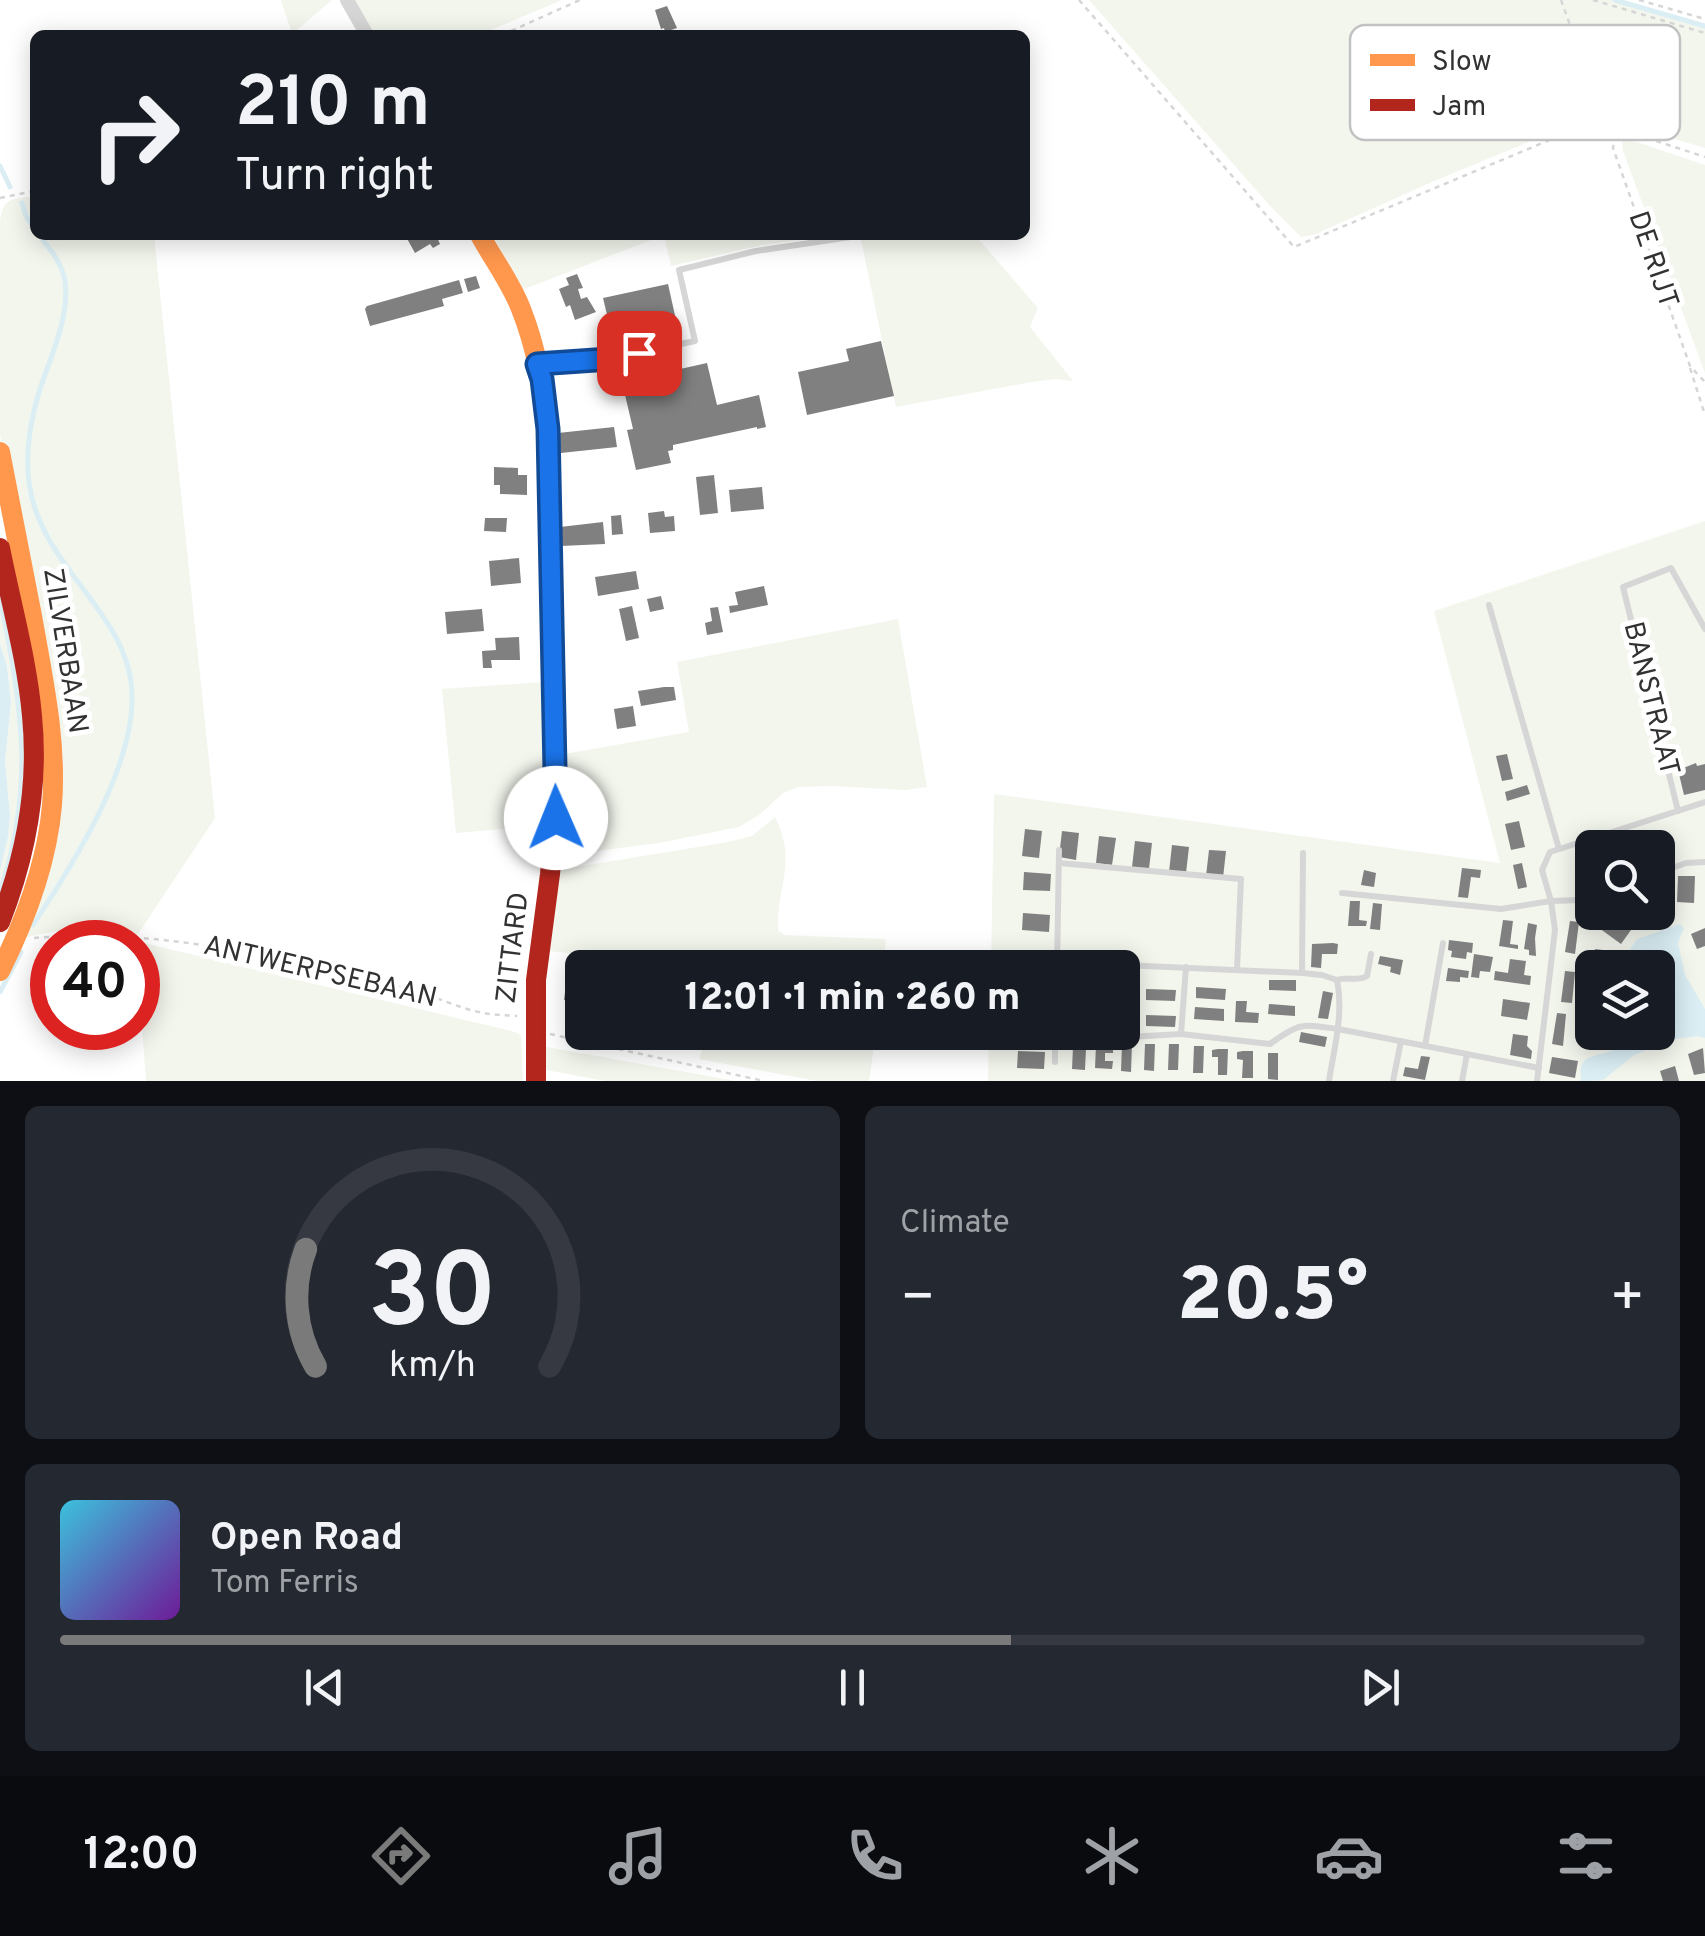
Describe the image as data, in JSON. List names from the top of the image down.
{
  "streets": {
    "main road": ["ZILVERBAAN", "ZITTARD"],
    "lane": ["BANSTRAAT"],
    "path": ["DE RIJT", "ANTWERPSEBAAN"]
  },
  "crossings": [
    ["ZITTARD", "ANTWERPSEBAAN"]
  ],
  "legend": ["Slow", "Jam"],
  "page": {
    "turn": ["210 m", "Turn right"],
    "limit": "40",
    "trip": "12:01 · 1 min · 260 m",
    "tile": "Climate",
    "heat": ["−", "20.5°", "+"],
    "song": ["Open Road", "Tom Ferris"],
    "tabs": "12:00",
    "gauge": ["30", "km/h"]
  }
}
